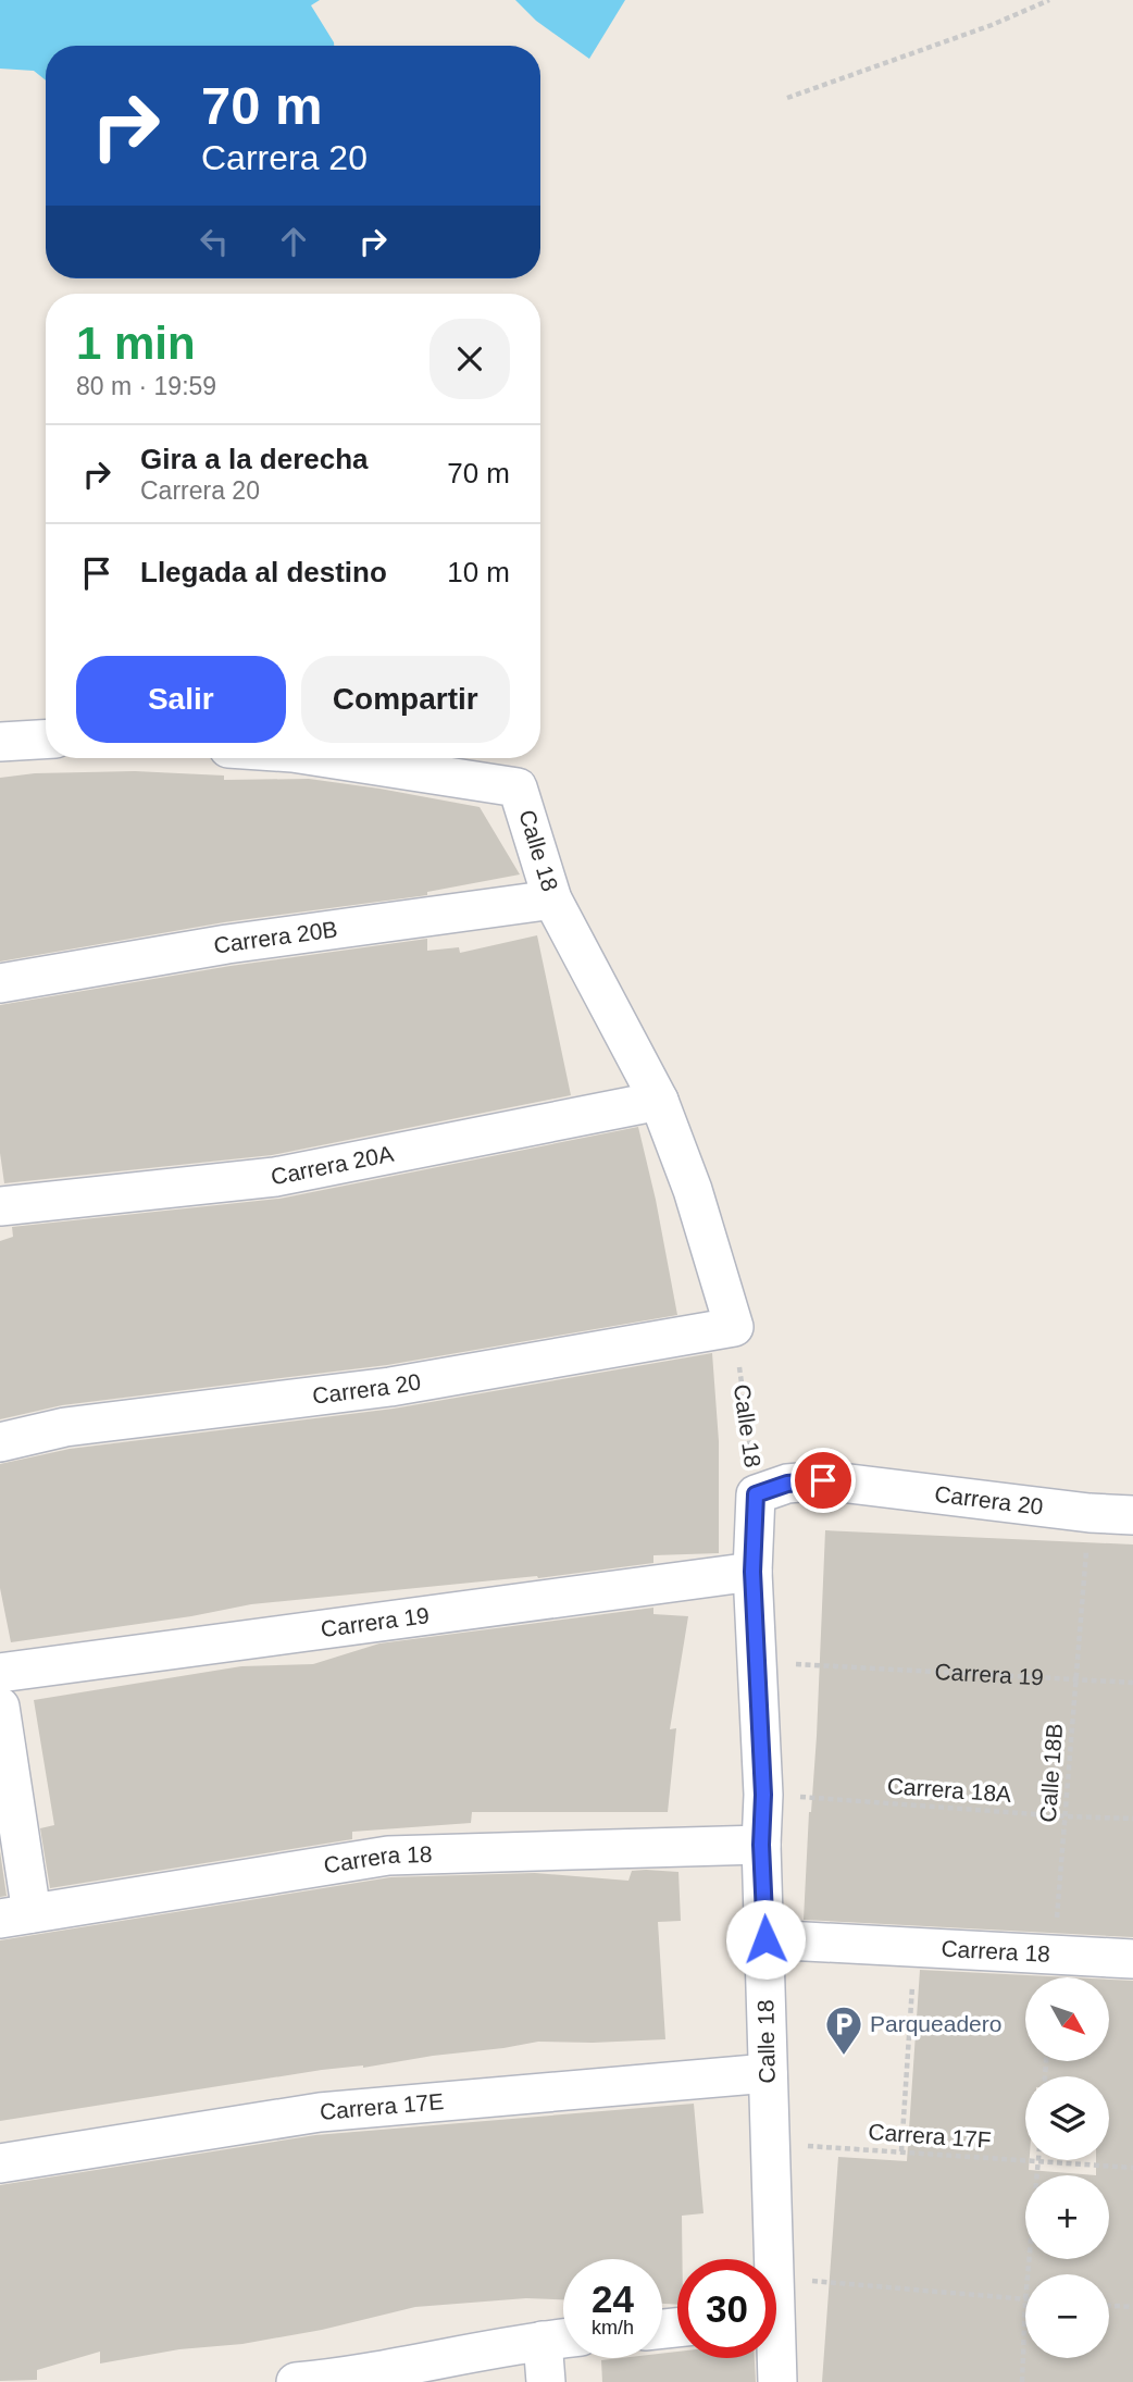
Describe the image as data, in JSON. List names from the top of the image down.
{
  "streets": {
    "street": [
      "Calle 18",
      "Carrera 20B",
      "Carrera 20A",
      "Carrera 20",
      "Carrera 19",
      "Carrera 18",
      "Carrera 17E"
    ],
    "path": ["Calle 18B", "Carrera 18A", "Carrera 17F"]
  },
  "crossings": [
    ["Calle 18", "Carrera 20B"],
    ["Calle 18", "Carrera 20A"],
    ["Calle 18", "Carrera 20"],
    ["Calle 18", "Carrera 19"],
    ["Calle 18", "Carrera 18A"],
    ["Calle 18", "Carrera 18"],
    ["Calle 18", "Carrera 17E"],
    ["Calle 18", "Carrera 17F"],
    ["Carrera 20", "Calle 18B"],
    ["Carrera 19", "Calle 18B"],
    ["Calle 18B", "Carrera 18A"],
    ["Calle 18B", "Carrera 18"]
  ],
  "places": {
    "parking": ["Parqueadero"]
  },
  "north": "bottom right",
  "page": {
    "turn": ["70 m", "Carrera 20"],
    "heading": ["1 min", "80 m · 19:59"],
    "list": [
      {
        "name": "Gira a la derecha",
        "note": "Carrera 20",
        "value": "70 m"
      },
      {
        "name": "Llegada al destino",
        "value": "10 m"
      }
    ],
    "buttons": ["Salir", "Compartir"],
    "map_buttons": ["+", "−"],
    "speed": "24 km/h",
    "limit": "30"
  }
}
